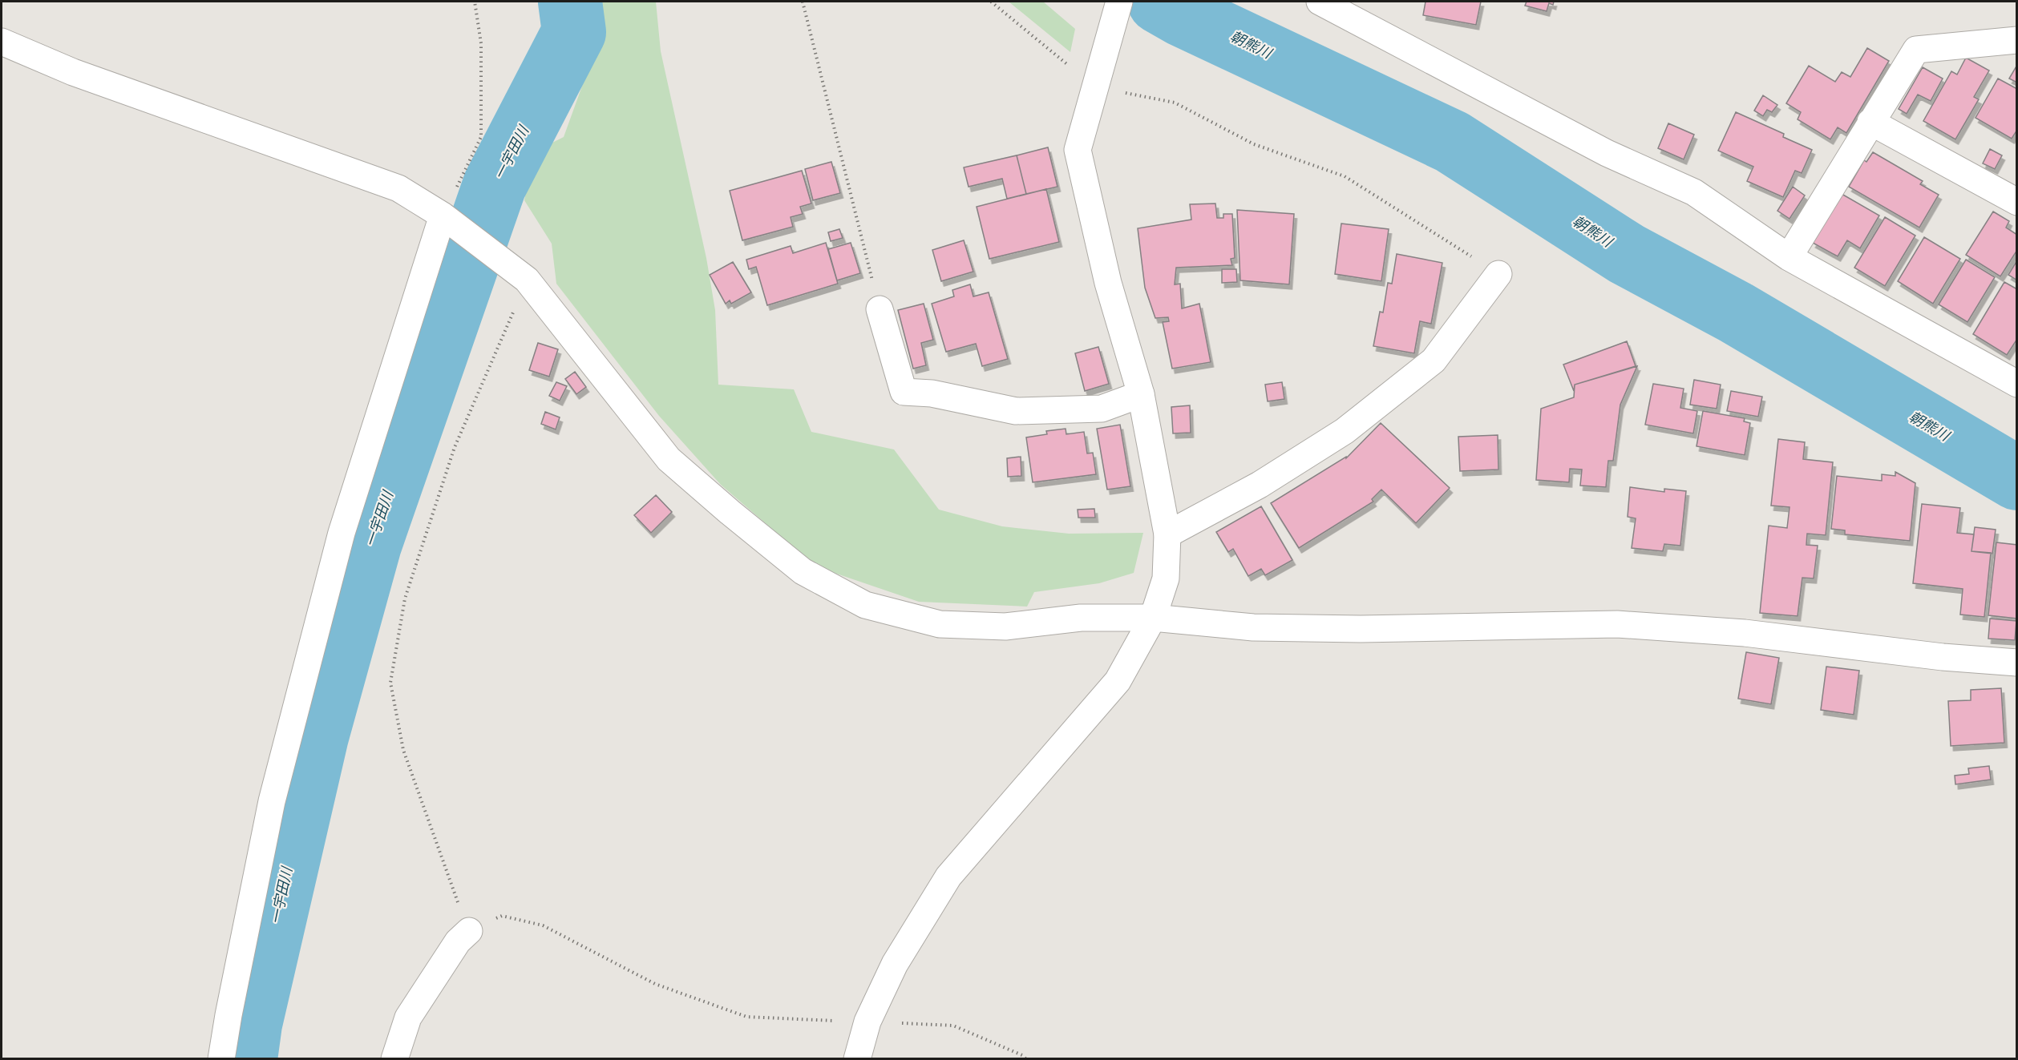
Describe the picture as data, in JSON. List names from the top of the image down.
{
  "water": ["朝熊川", "一宇田川"]
}
